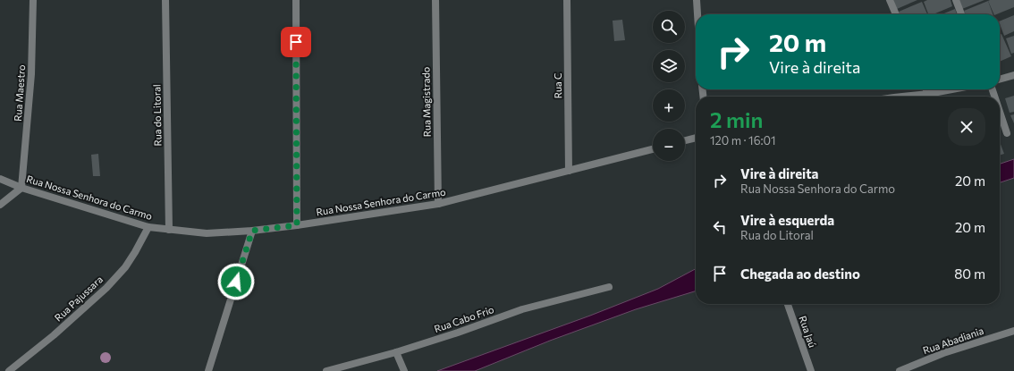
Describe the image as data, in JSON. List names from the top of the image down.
{
  "streets": {
    "street": [
      "Rua C",
      "Rua Maestro",
      "Rua Magistrado",
      "Rua do Litoral",
      "Rua Nossa Senhora do Carmo",
      "Rua Pajussara",
      "Rua Cabo Frio",
      "Rua Jaú",
      "Rua Abadiania"
    ]
  },
  "crossings": [
    ["Rua C", "Rua Nossa Senhora do Carmo"],
    ["Rua Maestro", "Rua Nossa Senhora do Carmo"],
    ["Rua Magistrado", "Rua Nossa Senhora do Carmo"],
    ["Rua do Litoral", "Rua Nossa Senhora do Carmo"],
    ["Rua Nossa Senhora do Carmo", "Rua Pajussara"]
  ],
  "page": {
    "map_buttons": ["+", "−"],
    "turn": ["20 m", "Vire à direita"],
    "heading": ["2 min", "120 m · 16:01"],
    "list": [
      {
        "name": "Vire à direita",
        "note": "Rua Nossa Senhora do Carmo",
        "value": "20 m"
      },
      {
        "name": "Vire à esquerda",
        "note": "Rua do Litoral",
        "value": "20 m"
      },
      {
        "name": "Chegada ao destino",
        "value": "80 m"
      }
    ]
  }
}
